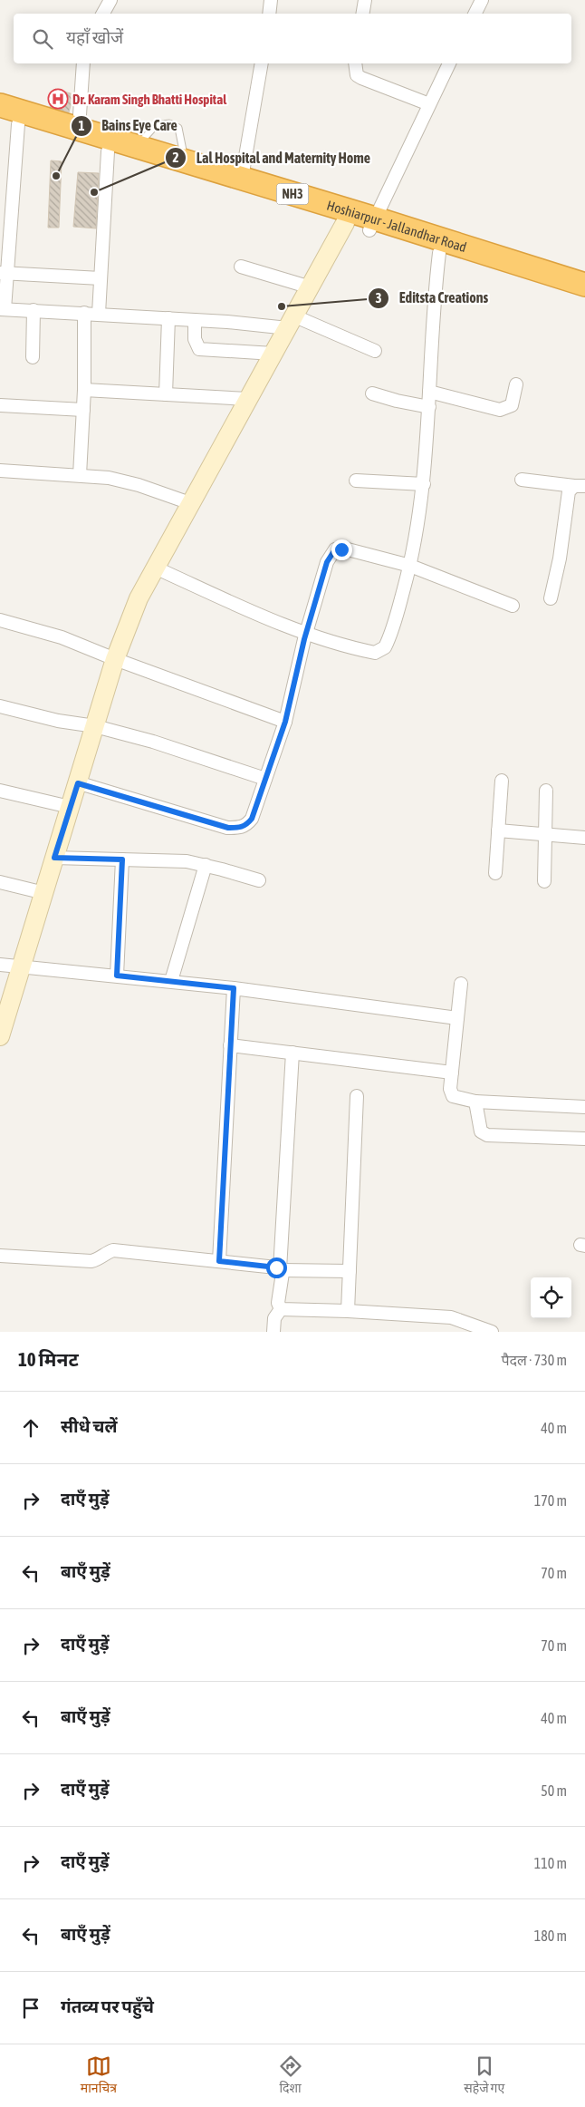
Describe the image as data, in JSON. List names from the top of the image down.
{
  "streets": {
    "highway": ["NH3", "Hoshiarpur - Jallandhar Road"]
  },
  "places": {
    "hospital": ["Dr. Karam Singh Bhatti Hospital"],
    "other": ["Bains Eye Care", "Lal Hospital and Maternity Home", "Editsta Creations"]
  },
  "page": {
    "search": "यहाँ खोजें",
    "heading": ["10 मिनट", "पैदल · 730 m"],
    "list": [
      ["सीधे चलें", "40 m"],
      ["दाएँ मुड़ें", "170 m"],
      ["बाएँ मुड़ें", "70 m"],
      ["दाएँ मुड़ें", "70 m"],
      ["बाएँ मुड़ें", "40 m"],
      ["दाएँ मुड़ें", "50 m"],
      ["दाएँ मुड़ें", "110 m"],
      ["बाएँ मुड़ें", "180 m"],
      "गंतव्य पर पहुँचे"
    ],
    "nav": ["मानचित्र", "दिशा", "सहेजे गए"]
  }
}
